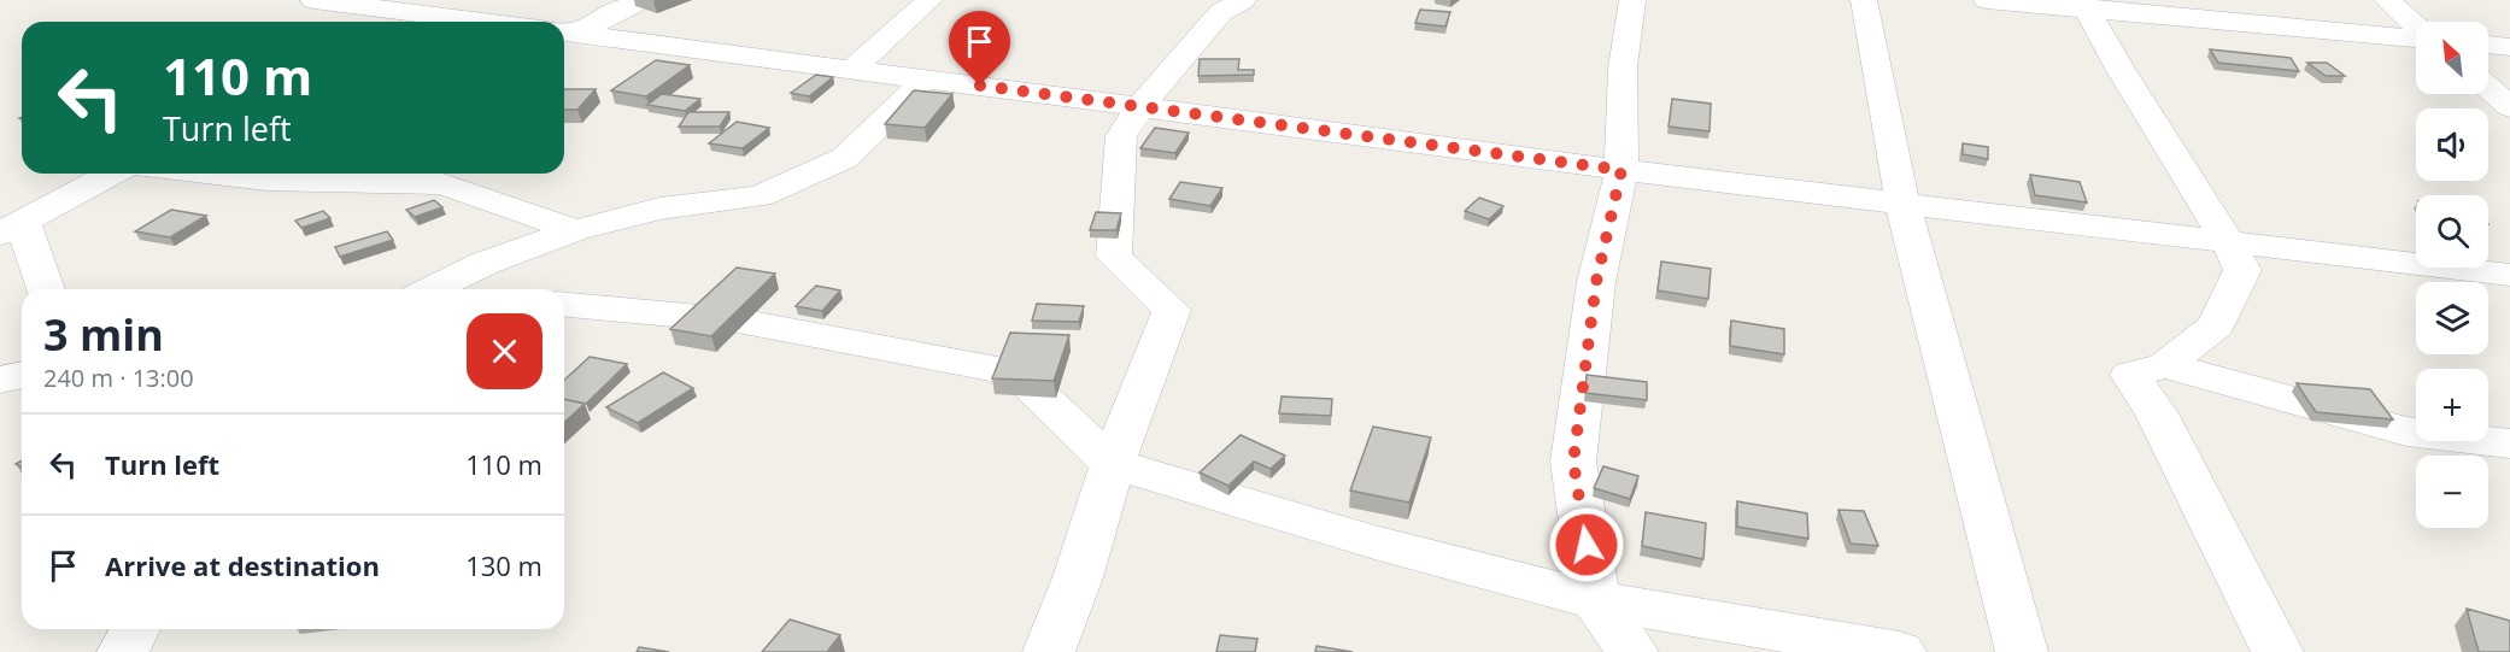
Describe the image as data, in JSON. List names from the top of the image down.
{
  "north": "top left",
  "page": {
    "map_buttons": ["+", "−"],
    "turn": ["110 m", "Turn left"],
    "heading": ["3 min", "240 m · 13:00"],
    "list": [
      {
        "name": "Turn left",
        "value": "110 m"
      },
      {
        "name": "Arrive at destination",
        "value": "130 m"
      }
    ]
  }
}
